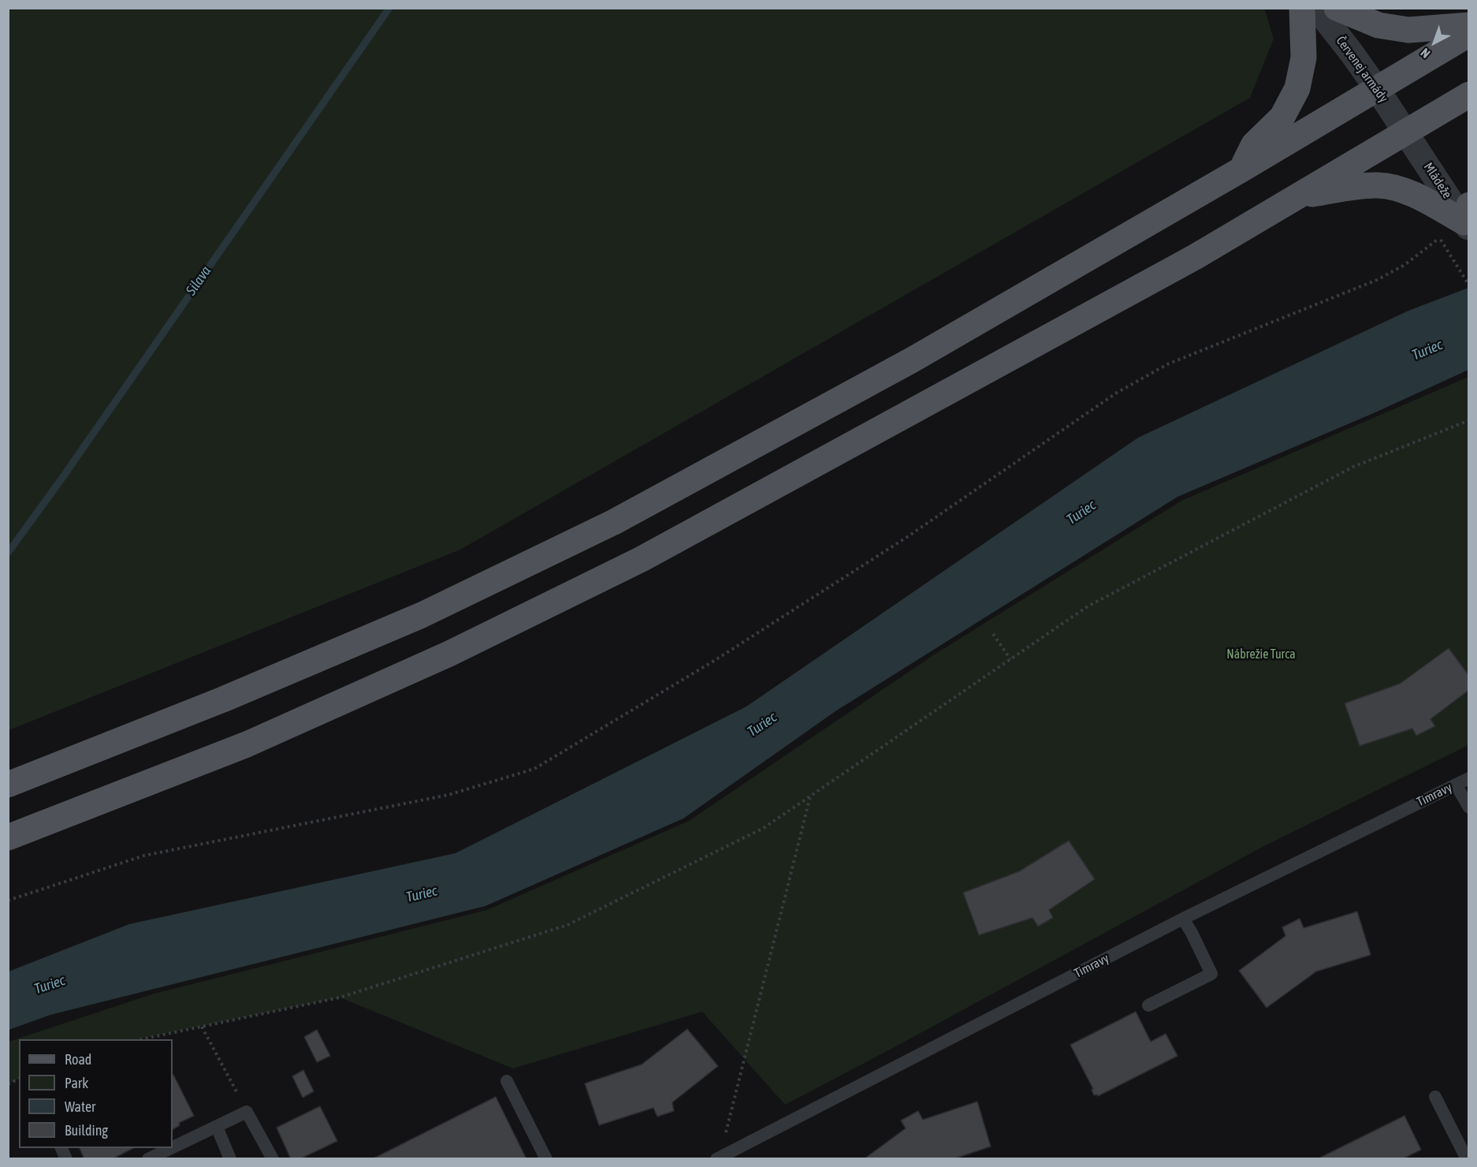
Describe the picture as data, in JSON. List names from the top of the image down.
{
  "streets": {
    "street": ["Červenej armády", "Mládeže"],
    "lane": ["Timravy"]
  },
  "crossings": [
    ["Červenej armády", "Mládeže"]
  ],
  "water": ["Silava", "Turiec"],
  "parks": ["Nábrežie Turca"],
  "legend": [
    "Road",
    "Park",
    "Water",
    "Building"
  ],
  "north": "bottom left"
}
